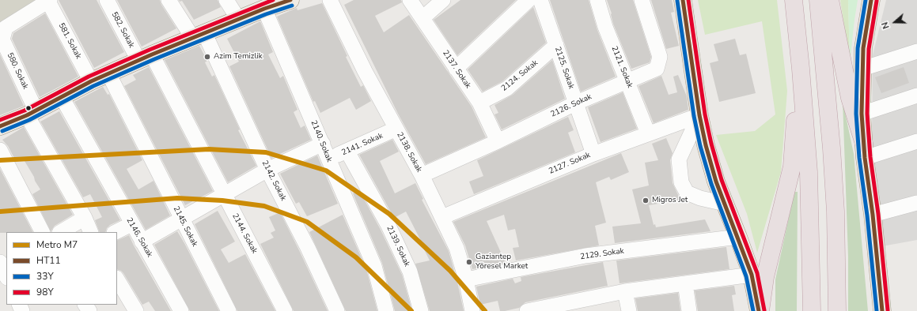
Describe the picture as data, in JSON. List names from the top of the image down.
{
  "streets": {
    "street": [
      "582. Sokak",
      "581. Sokak",
      "2121. Sokak",
      "2125. Sokak",
      "2137. Sokak",
      "580. Sokak",
      "2124. Sokak",
      "2126. Sokak",
      "2140. Sokak",
      "2141. Sokak",
      "2138. Sokak",
      "2127. Sokak",
      "2142. Sokak",
      "2145. Sokak",
      "2144. Sokak",
      "2146. Sokak",
      "2139. Sokak",
      "2129. Sokak"
    ]
  },
  "crossings": [
    ["582. Sokak", "2144. Sokak"],
    ["581. Sokak", "580. Sokak"],
    ["2121. Sokak", "2126. Sokak"],
    ["2121. Sokak", "2127. Sokak"],
    ["2125. Sokak", "2124. Sokak"],
    ["2125. Sokak", "2126. Sokak"],
    ["2125. Sokak", "2127. Sokak"],
    ["2137. Sokak", "2124. Sokak"],
    ["2137. Sokak", "2126. Sokak"],
    ["2126. Sokak", "2138. Sokak"],
    ["2140. Sokak", "2141. Sokak"],
    ["2141. Sokak", "2138. Sokak"],
    ["2141. Sokak", "2139. Sokak"],
    ["2138. Sokak", "2127. Sokak"],
    ["2138. Sokak", "2129. Sokak"]
  ],
  "places": ["Azim Temizlik", "Migros Jet", "Gaziantep Yöresel Market"],
  "lines": [
    "transit line HT11",
    "transit line 33Y",
    "transit line 98Y",
    "metro line M7"
  ],
  "legend": [
    "Metro M7",
    "HT11",
    "33Y",
    "98Y"
  ],
  "north": "left"
}
